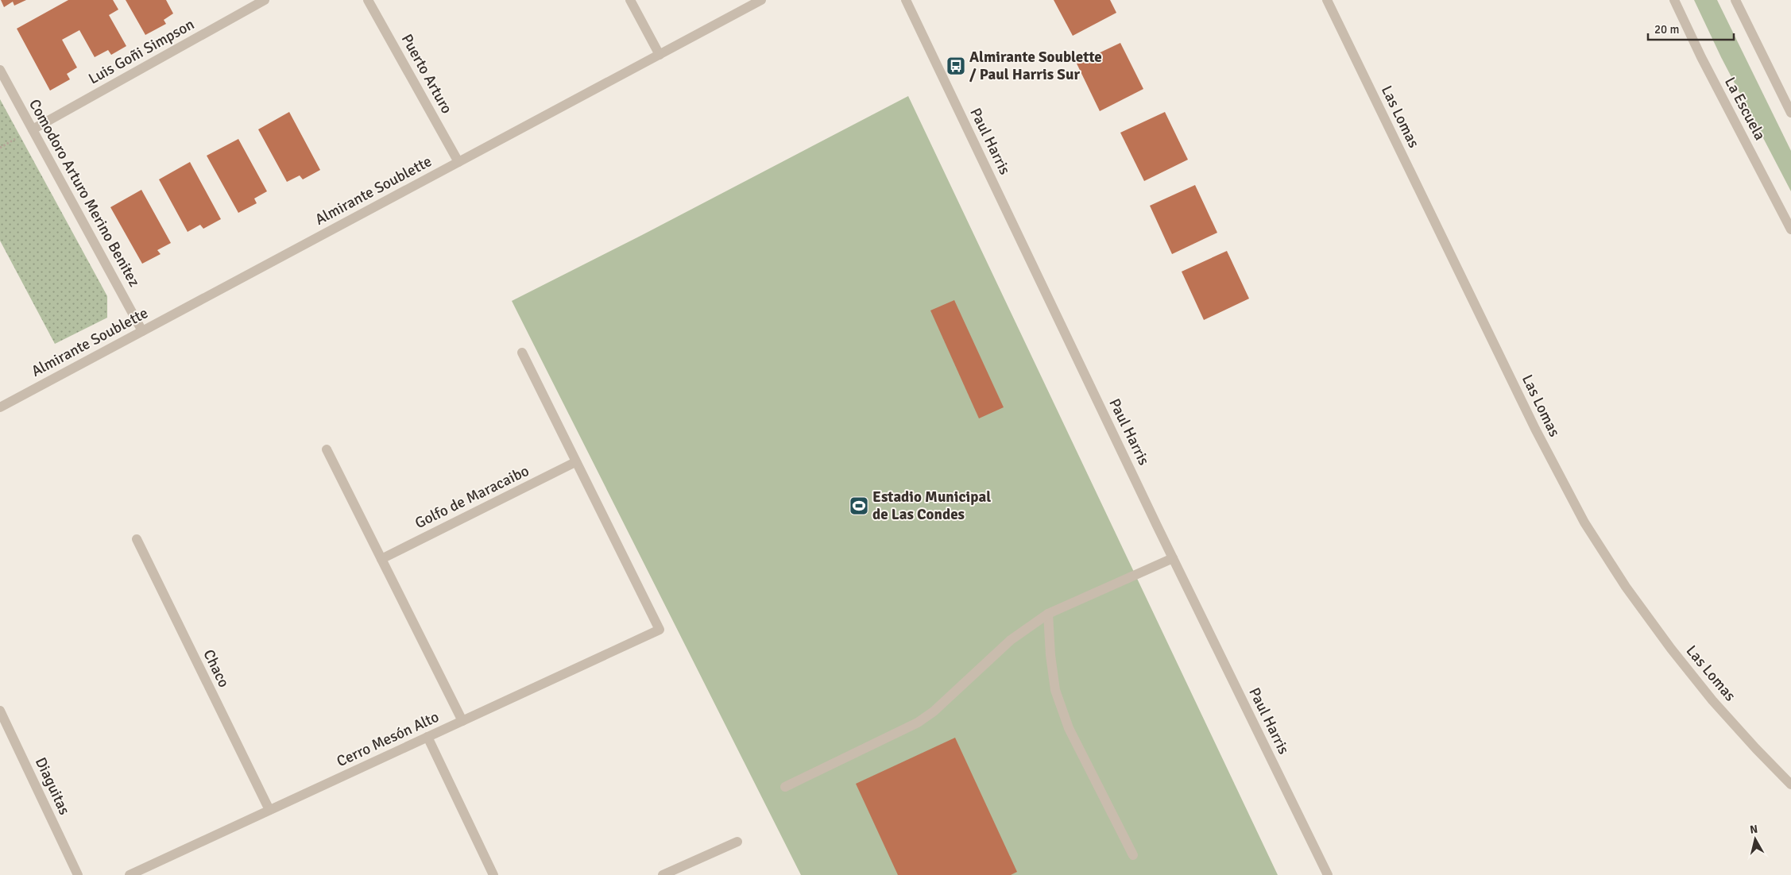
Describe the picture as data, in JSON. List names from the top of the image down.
{
  "streets": {
    "street": [
      "Luis Goñi Simpson",
      "Puerto Arturo",
      "La Escuela",
      "Las Lomas",
      "Paul Harris",
      "Almirante Soublette",
      "Comodoro Arturo Merino Benitez",
      "Golfo de Maracaibo",
      "Chaco",
      "Cerro Mesón Alto",
      "Diaguitas"
    ]
  },
  "crossings": [
    ["Luis Goñi Simpson", "Comodoro Arturo Merino Benitez"],
    ["Puerto Arturo", "Almirante Soublette"],
    ["Almirante Soublette", "Comodoro Arturo Merino Benitez"],
    ["Golfo de Maracaibo", "Cerro Mesón Alto"],
    ["Chaco", "Cerro Mesón Alto"]
  ],
  "places": {
    "bus stop": ["Almirante Soublette / Paul Harris Sur"],
    "sports": ["Estadio Municipal de Las Condes"]
  },
  "scale_bar": "20 m",
  "north": "top"
}
